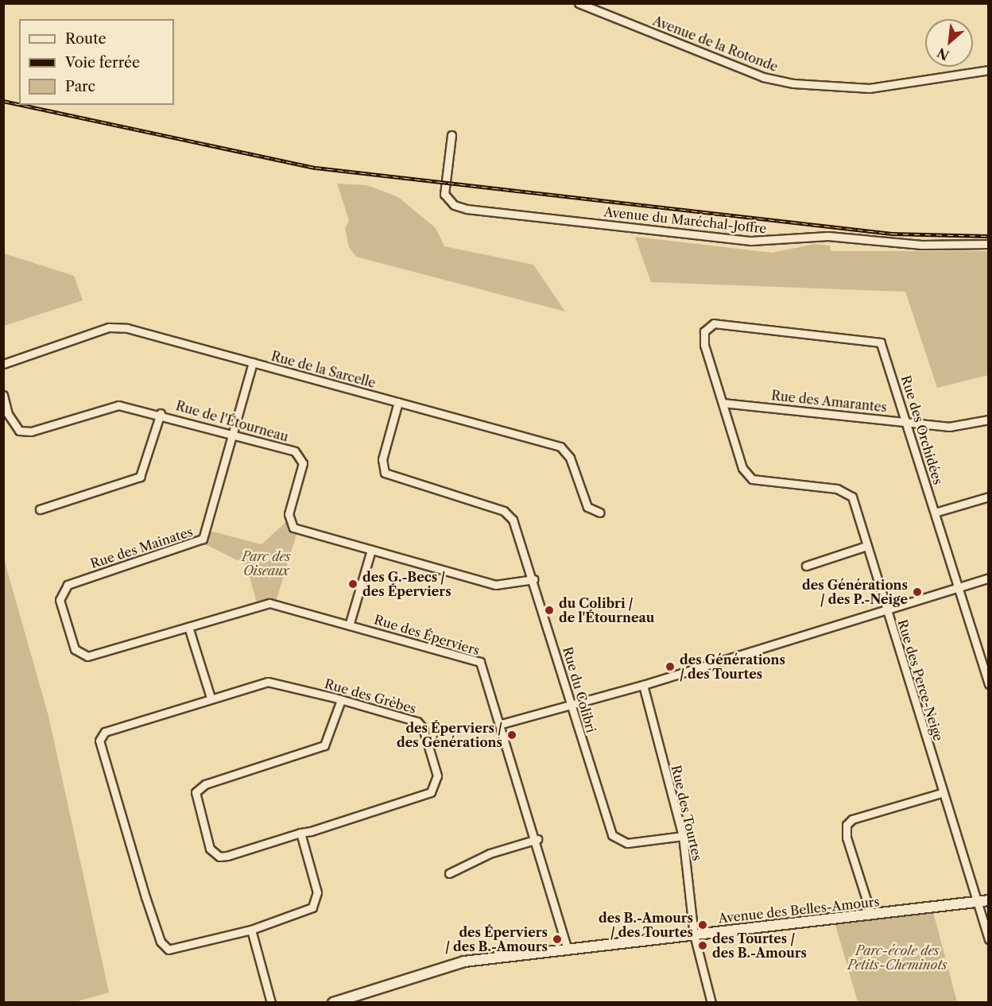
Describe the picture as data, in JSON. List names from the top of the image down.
{
  "streets": {
    "street": [
      "Avenue de la Rotonde",
      "Avenue du Maréchal-Joffre",
      "Rue de la Sarcelle",
      "Rue des Amarantes",
      "Rue de l'Étourneau",
      "Rue des Orchidées",
      "Rue des Mainates",
      "Rue des Éperviers",
      "Rue des Perce-Neige",
      "Rue du Colibri",
      "Rue des Grèbes",
      "Rue des Tourtes",
      "Avenue des Belles-Amours"
    ]
  },
  "crossings": [
    ["Rue de la Sarcelle", "Rue des Mainates"],
    ["Rue de la Sarcelle", "Rue du Colibri"],
    ["Rue des Amarantes", "Rue des Orchidées"],
    ["Rue des Amarantes", "Rue des Perce-Neige"],
    ["Rue de l'Étourneau", "Rue des Mainates"],
    ["Rue de l'Étourneau", "Rue du Colibri"],
    ["Rue des Orchidées", "Rue des Perce-Neige"],
    ["Rue des Mainates", "Rue des Éperviers"],
    ["Rue des Éperviers", "Avenue des Belles-Amours"],
    ["Rue des Perce-Neige", "Avenue des Belles-Amours"],
    ["Rue du Colibri", "Rue des Tourtes"],
    ["Rue des Tourtes", "Avenue des Belles-Amours"]
  ],
  "parks": ["Parc des Oiseaux", "Parc-école des Petits-Cheminots"],
  "places": [
    "des G.-Becs / des Éperviers",
    "des Générations / des P.-Neige",
    "du Colibri / de l'Étourneau",
    "des Générations / des Tourtes",
    "des Éperviers / des Générations",
    "des B.-Amours / des Tourtes",
    "des Éperviers / des B.-Amours",
    "des Tourtes / des B.-Amours"
  ],
  "legend": ["Route", "Voie ferrée", "Parc"],
  "north": "bottom left"
}
